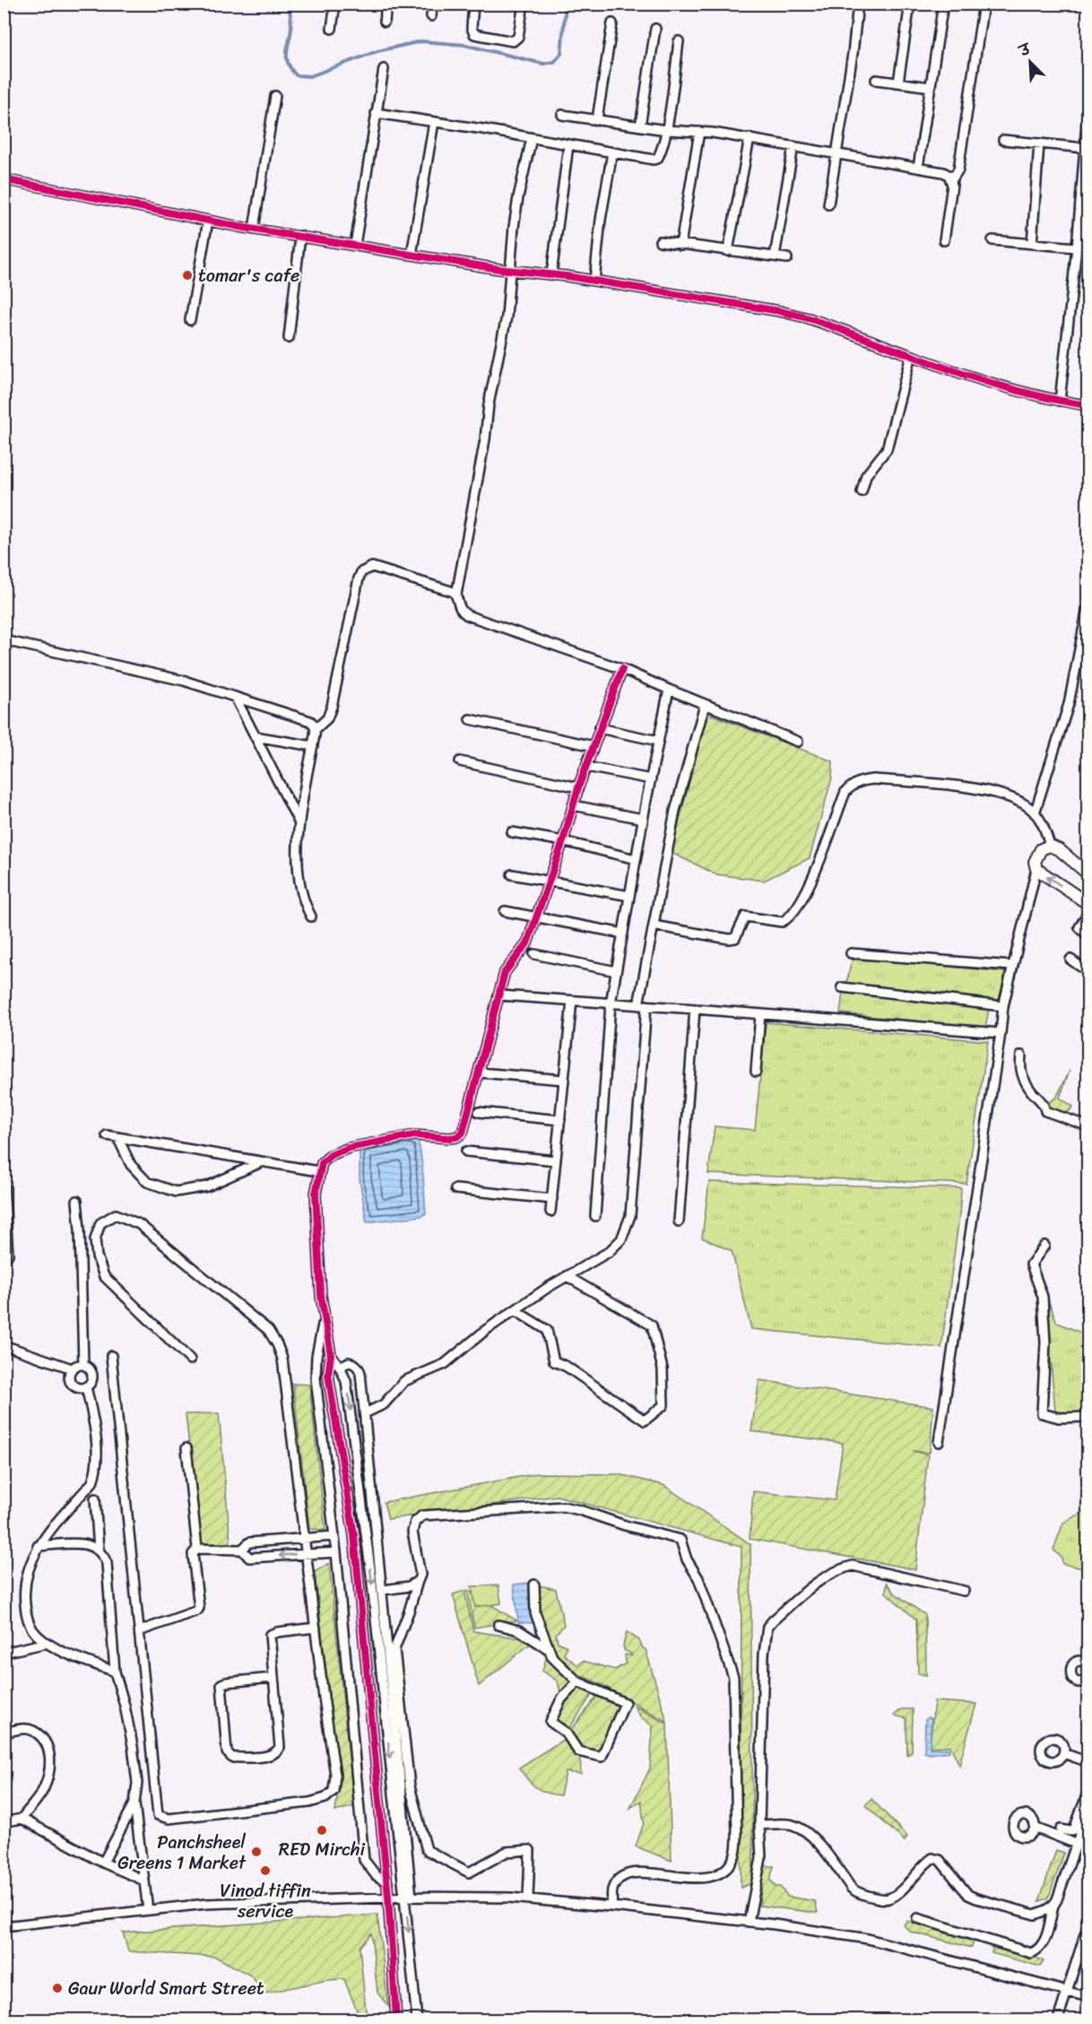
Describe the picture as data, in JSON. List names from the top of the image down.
{
  "places": [
    "tomar's cafe",
    "RED Mirchi",
    "Panchsheel Greens 1 Market",
    "Vinod tiffin service",
    "Gaur World Smart Street"
  ],
  "north": "top left"
}
